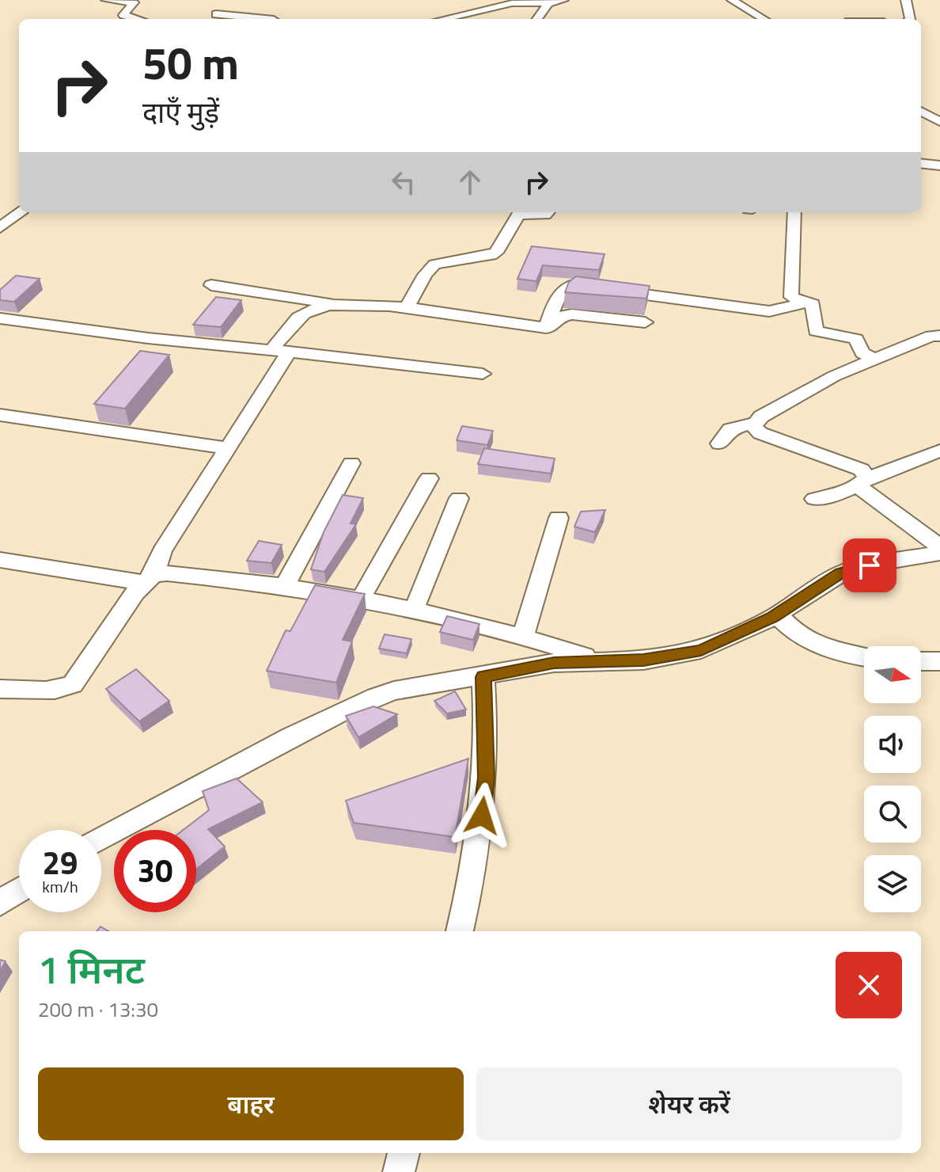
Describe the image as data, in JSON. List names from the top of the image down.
{
  "north": "right",
  "page": {
    "turn": ["50 m", "दाएँ मुड़ें"],
    "speed": "29 km/h",
    "limit": "30",
    "heading": ["1 मिनट", "200 m · 13:30"],
    "buttons": ["बाहर", "शेयर करें"]
  }
}
